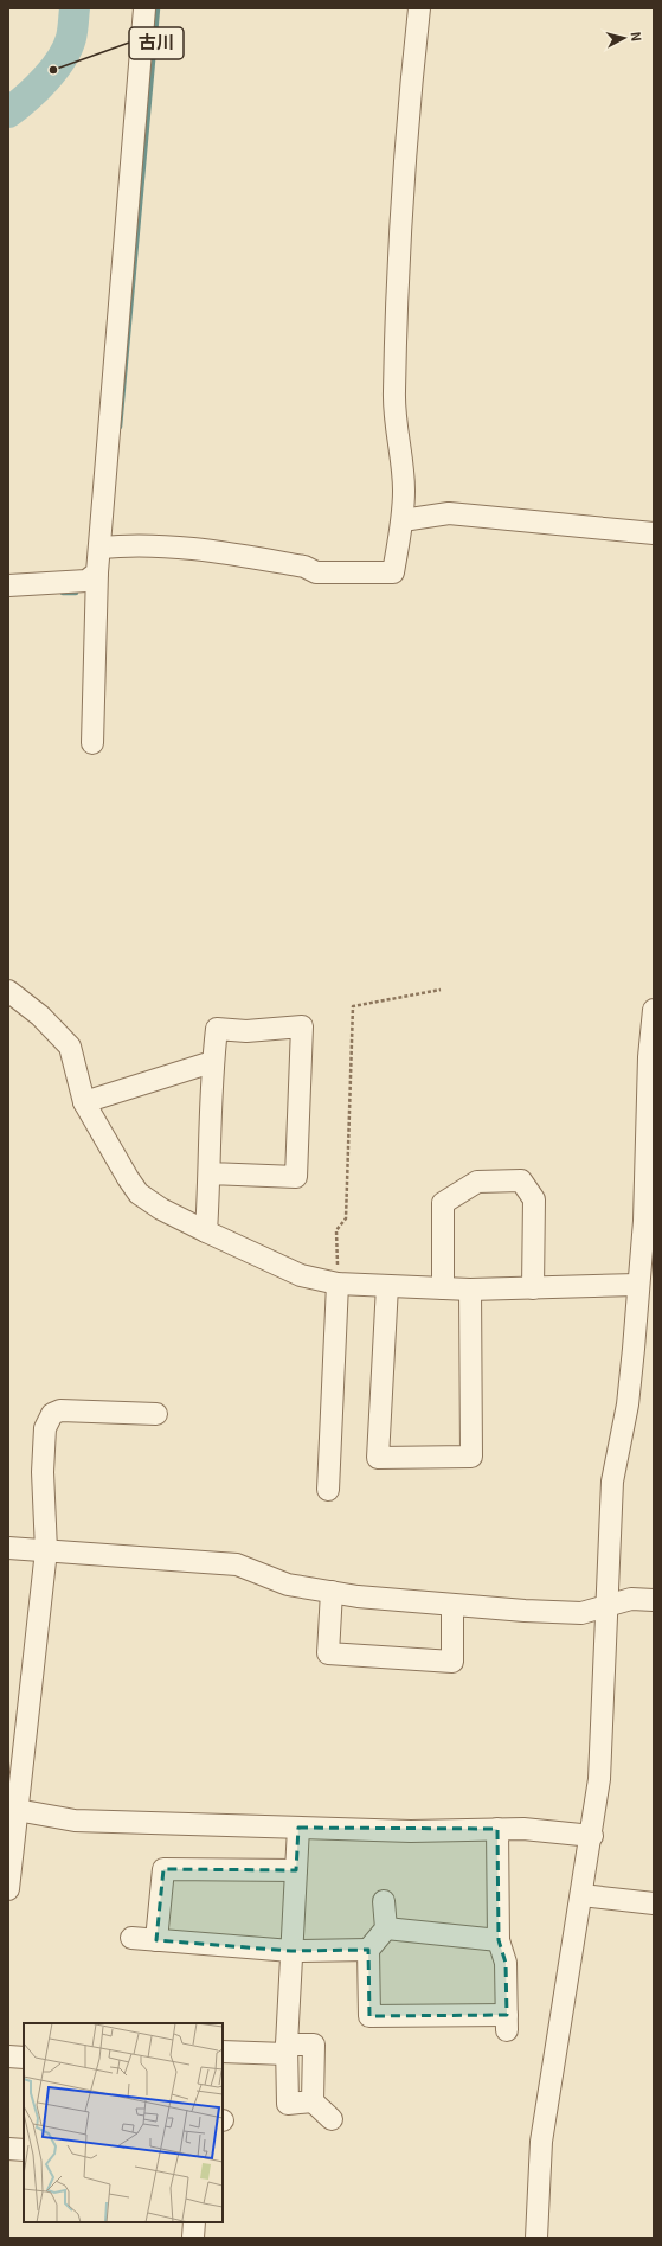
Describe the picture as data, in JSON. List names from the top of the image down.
{
  "places": ["古川"],
  "north": "right"
}
